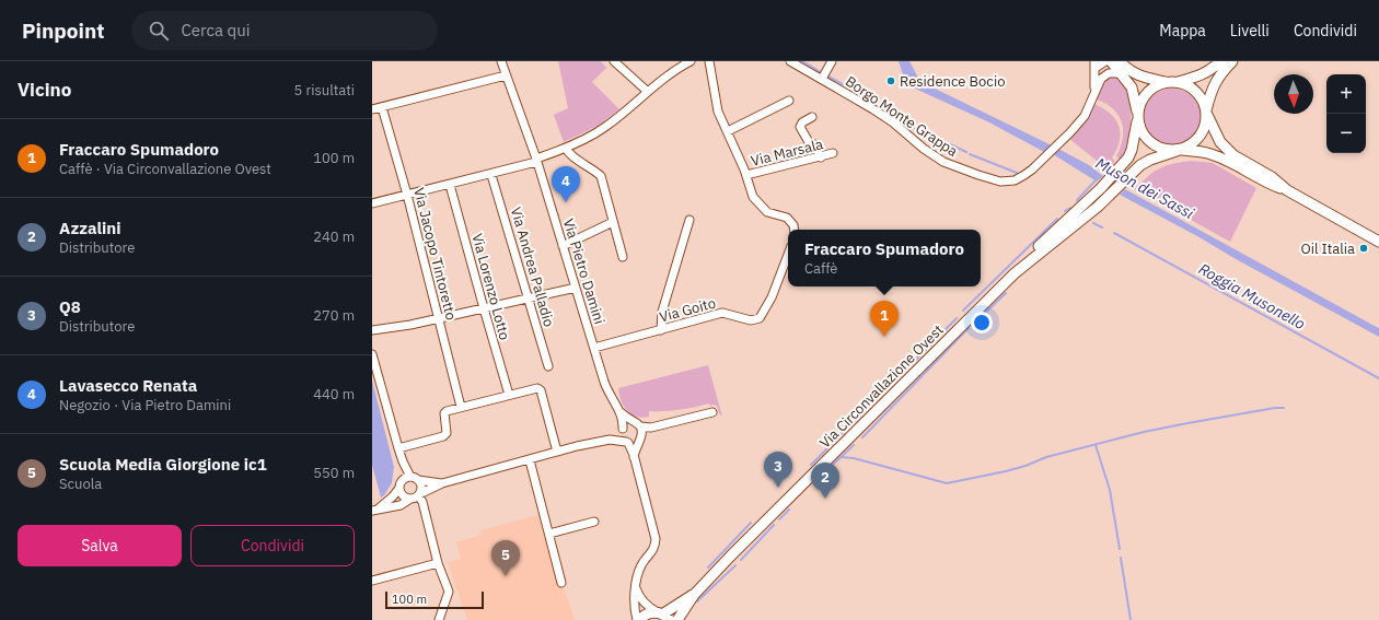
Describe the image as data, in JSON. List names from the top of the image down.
{
  "streets": {
    "main road": ["Via Circonvallazione Ovest"],
    "street": [
      "Borgo Monte Grappa",
      "Via Marsala",
      "Via Jacopo Tintoretto",
      "Via Andrea Palladio",
      "Via Pietro Damini",
      "Via Lorenzo Lotto",
      "Via Goito"
    ]
  },
  "crossings": [
    ["Via Pietro Damini", "Via Goito"]
  ],
  "water": ["Muson dei Sassi", "Roggia Musonello"],
  "places": ["Residence Bocio", "Oil Italia"],
  "scale_bar": "100 m",
  "north": "bottom",
  "page": {
    "header": "Pinpoint",
    "search": "Cerca qui",
    "nav": ["Mappa", "Livelli", "Condividi"],
    "heading": ["Vicino", "5 risultati"],
    "map_buttons": ["+", "−"],
    "list": [
      {
        "mark": "1",
        "name": "Fraccaro Spumadoro",
        "note": "Caffè · Via Circonvallazione Ovest",
        "value": "100 m"
      },
      {
        "mark": "2",
        "name": "Azzalini",
        "note": "Distributore",
        "value": "240 m"
      },
      {
        "mark": "3",
        "name": "Q8",
        "note": "Distributore",
        "value": "270 m"
      },
      {
        "mark": "4",
        "name": "Lavasecco Renata",
        "note": "Negozio · Via Pietro Damini",
        "value": "440 m"
      },
      {
        "mark": "5",
        "name": "Scuola Media Giorgione ic1",
        "note": "Scuola",
        "value": "550 m"
      }
    ],
    "pins": [
      "4",
      "1",
      "3",
      "2",
      "5"
    ],
    "popup": ["Fraccaro Spumadoro", "Caffè"],
    "buttons": ["Salva", "Condividi"],
    "scale": "100 m"
  }
}
